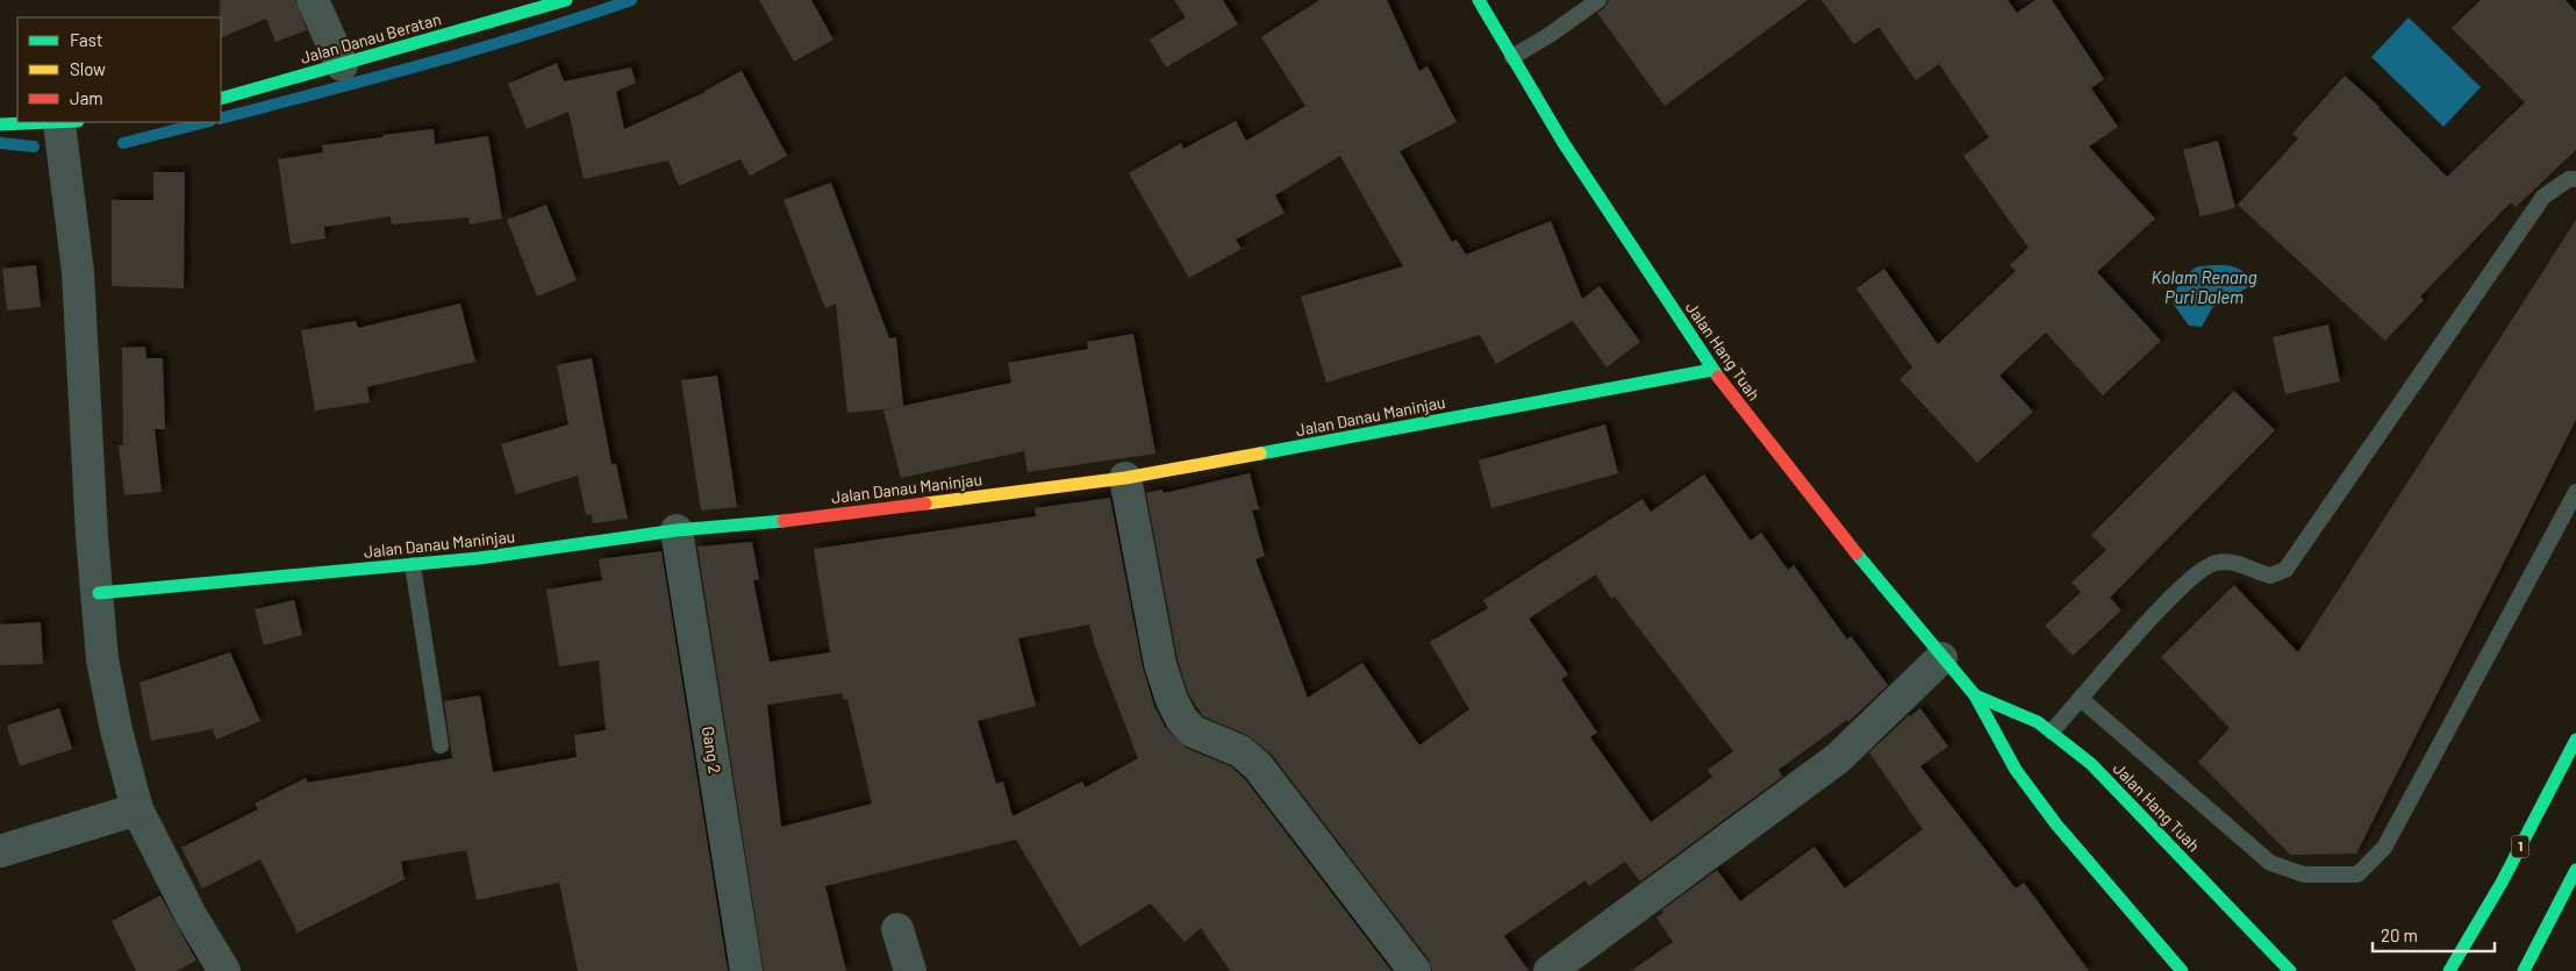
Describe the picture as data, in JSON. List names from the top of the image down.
{
  "streets": {
    "main road": [
      "Jalan Danau Beratan",
      "Jalan Hang Tuah",
      "Jalan Danau Maninjau",
      "1"
    ],
    "street": ["Gang 2"]
  },
  "crossings": [
    ["Jalan Hang Tuah", "Jalan Danau Maninjau"],
    ["Jalan Danau Maninjau", "Gang 2"]
  ],
  "water": ["Kolam Renang Puri Dalem"],
  "legend": ["Fast", "Slow", "Jam"],
  "scale_bar": "20 m"
}
